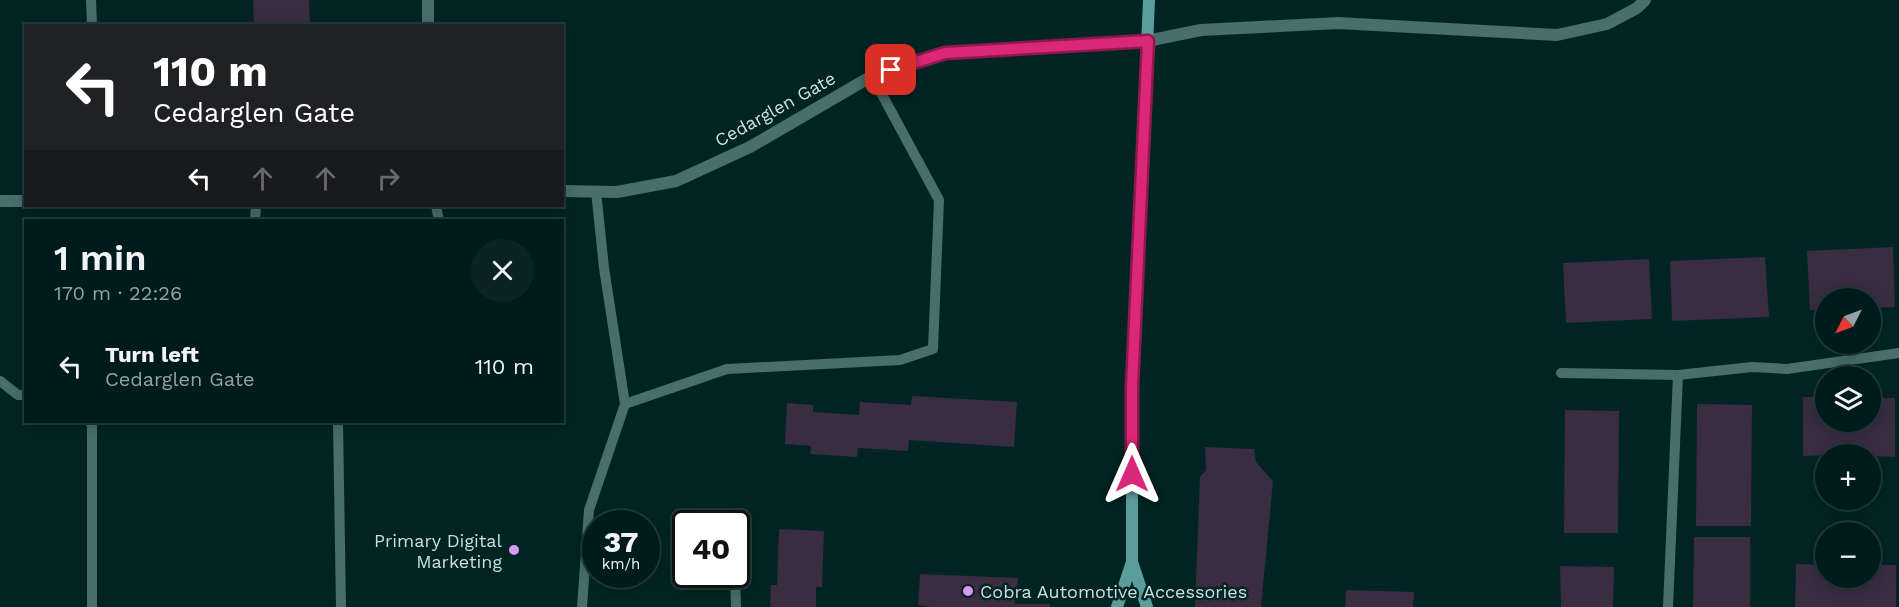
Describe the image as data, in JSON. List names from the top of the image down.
{
  "streets": {
    "street": ["Cedarglen Gate"]
  },
  "places": ["Primary Digital Marketing", "Cobra Automotive Accessories"],
  "north": "bottom left",
  "page": {
    "turn": ["110 m", "Cedarglen Gate"],
    "heading": ["1 min", "170 m · 22:26"],
    "map_buttons": ["+", "−"],
    "list": [
      {
        "name": "Turn left",
        "note": "Cedarglen Gate",
        "value": "110 m"
      }
    ],
    "speed": "37 km/h",
    "limit": "40"
  }
}
